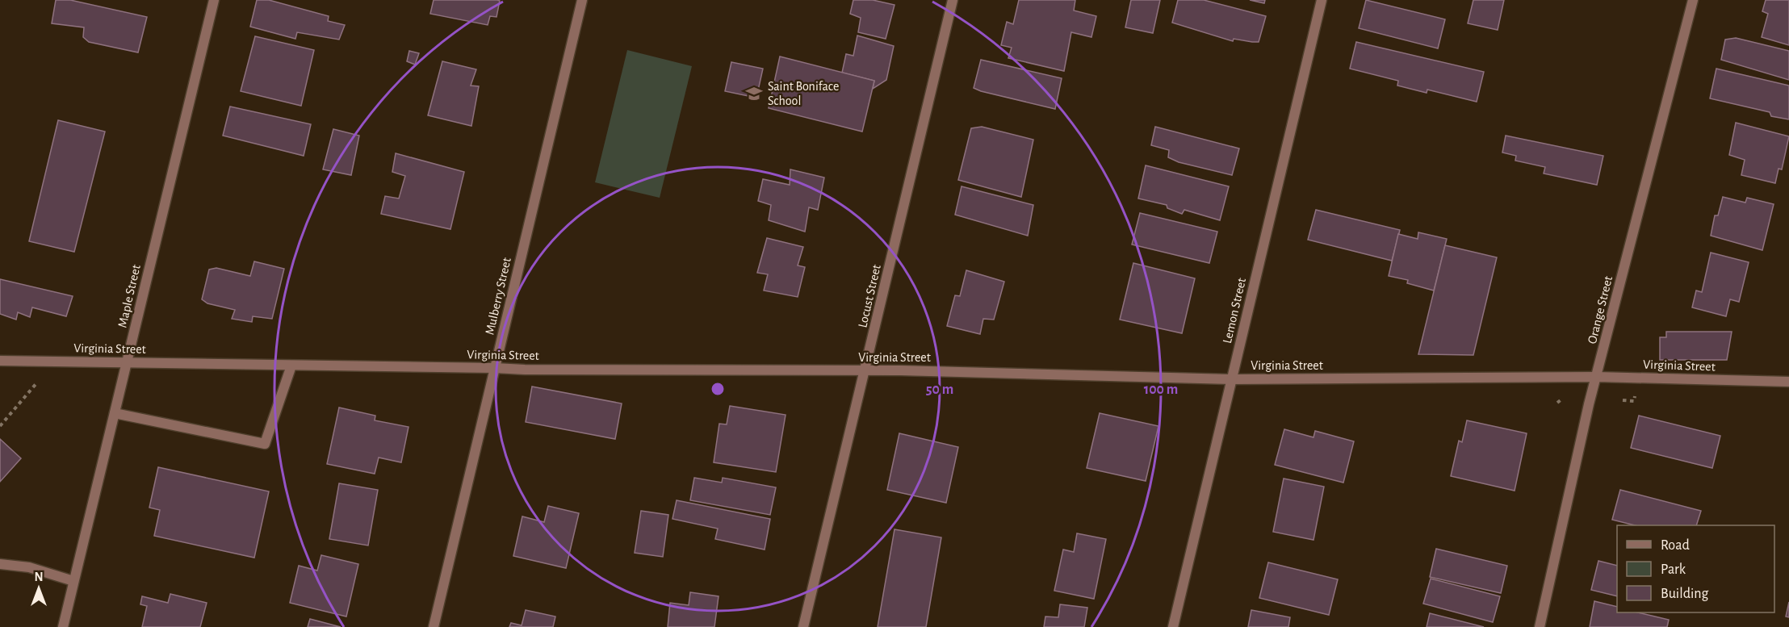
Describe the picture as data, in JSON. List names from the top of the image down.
{
  "streets": {
    "street": [
      "Maple Street",
      "Mulberry Street",
      "Locust Street",
      "Orange Street",
      "Lemon Street",
      "Virginia Street"
    ]
  },
  "crossings": [
    ["Maple Street", "Virginia Street"],
    ["Mulberry Street", "Virginia Street"],
    ["Locust Street", "Virginia Street"],
    ["Orange Street", "Virginia Street"],
    ["Lemon Street", "Virginia Street"]
  ],
  "places": {
    "school or university": ["Saint Boniface School"]
  },
  "legend": ["Road", "Park", "Building"],
  "north": "top",
  "rings": ["50 m", "100 m"]
}
